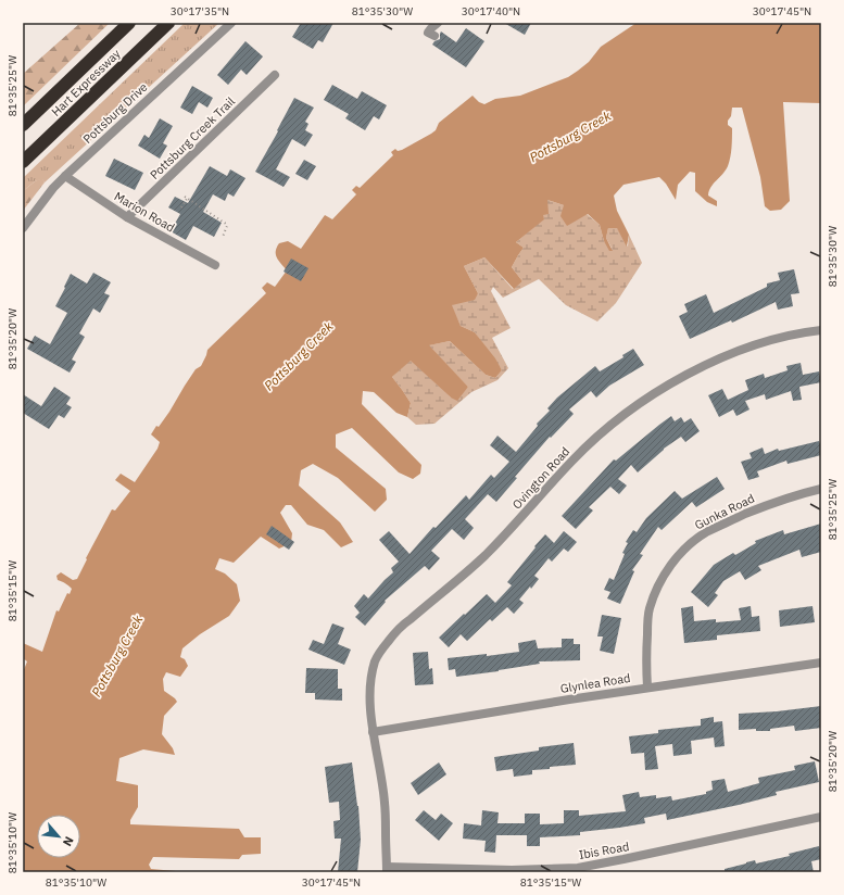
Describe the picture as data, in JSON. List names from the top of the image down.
{
  "streets": {
    "highway": ["Hart Expressway"],
    "street": [
      "Pottsburg Drive",
      "Pottsburg Creek Trail",
      "Marion Road",
      "Ovington Road",
      "Gunka Road",
      "Glynlea Road",
      "Ibis Road"
    ]
  },
  "crossings": [
    ["Pottsburg Drive", "Marion Road"],
    ["Pottsburg Creek Trail", "Marion Road"],
    ["Ovington Road", "Glynlea Road"],
    ["Ovington Road", "Ibis Road"],
    ["Gunka Road", "Glynlea Road"]
  ],
  "water": ["Pottsburg Creek"],
  "north": "bottom right",
  "coordinates": [
    "30°17'35\"N",
    "81°35'30\"W",
    "30°17'40\"N",
    "30°17'45\"N",
    "81°35'25\"W",
    "81°35'20\"W",
    "81°35'15\"W",
    "81°35'10\"W"
  ]
}
